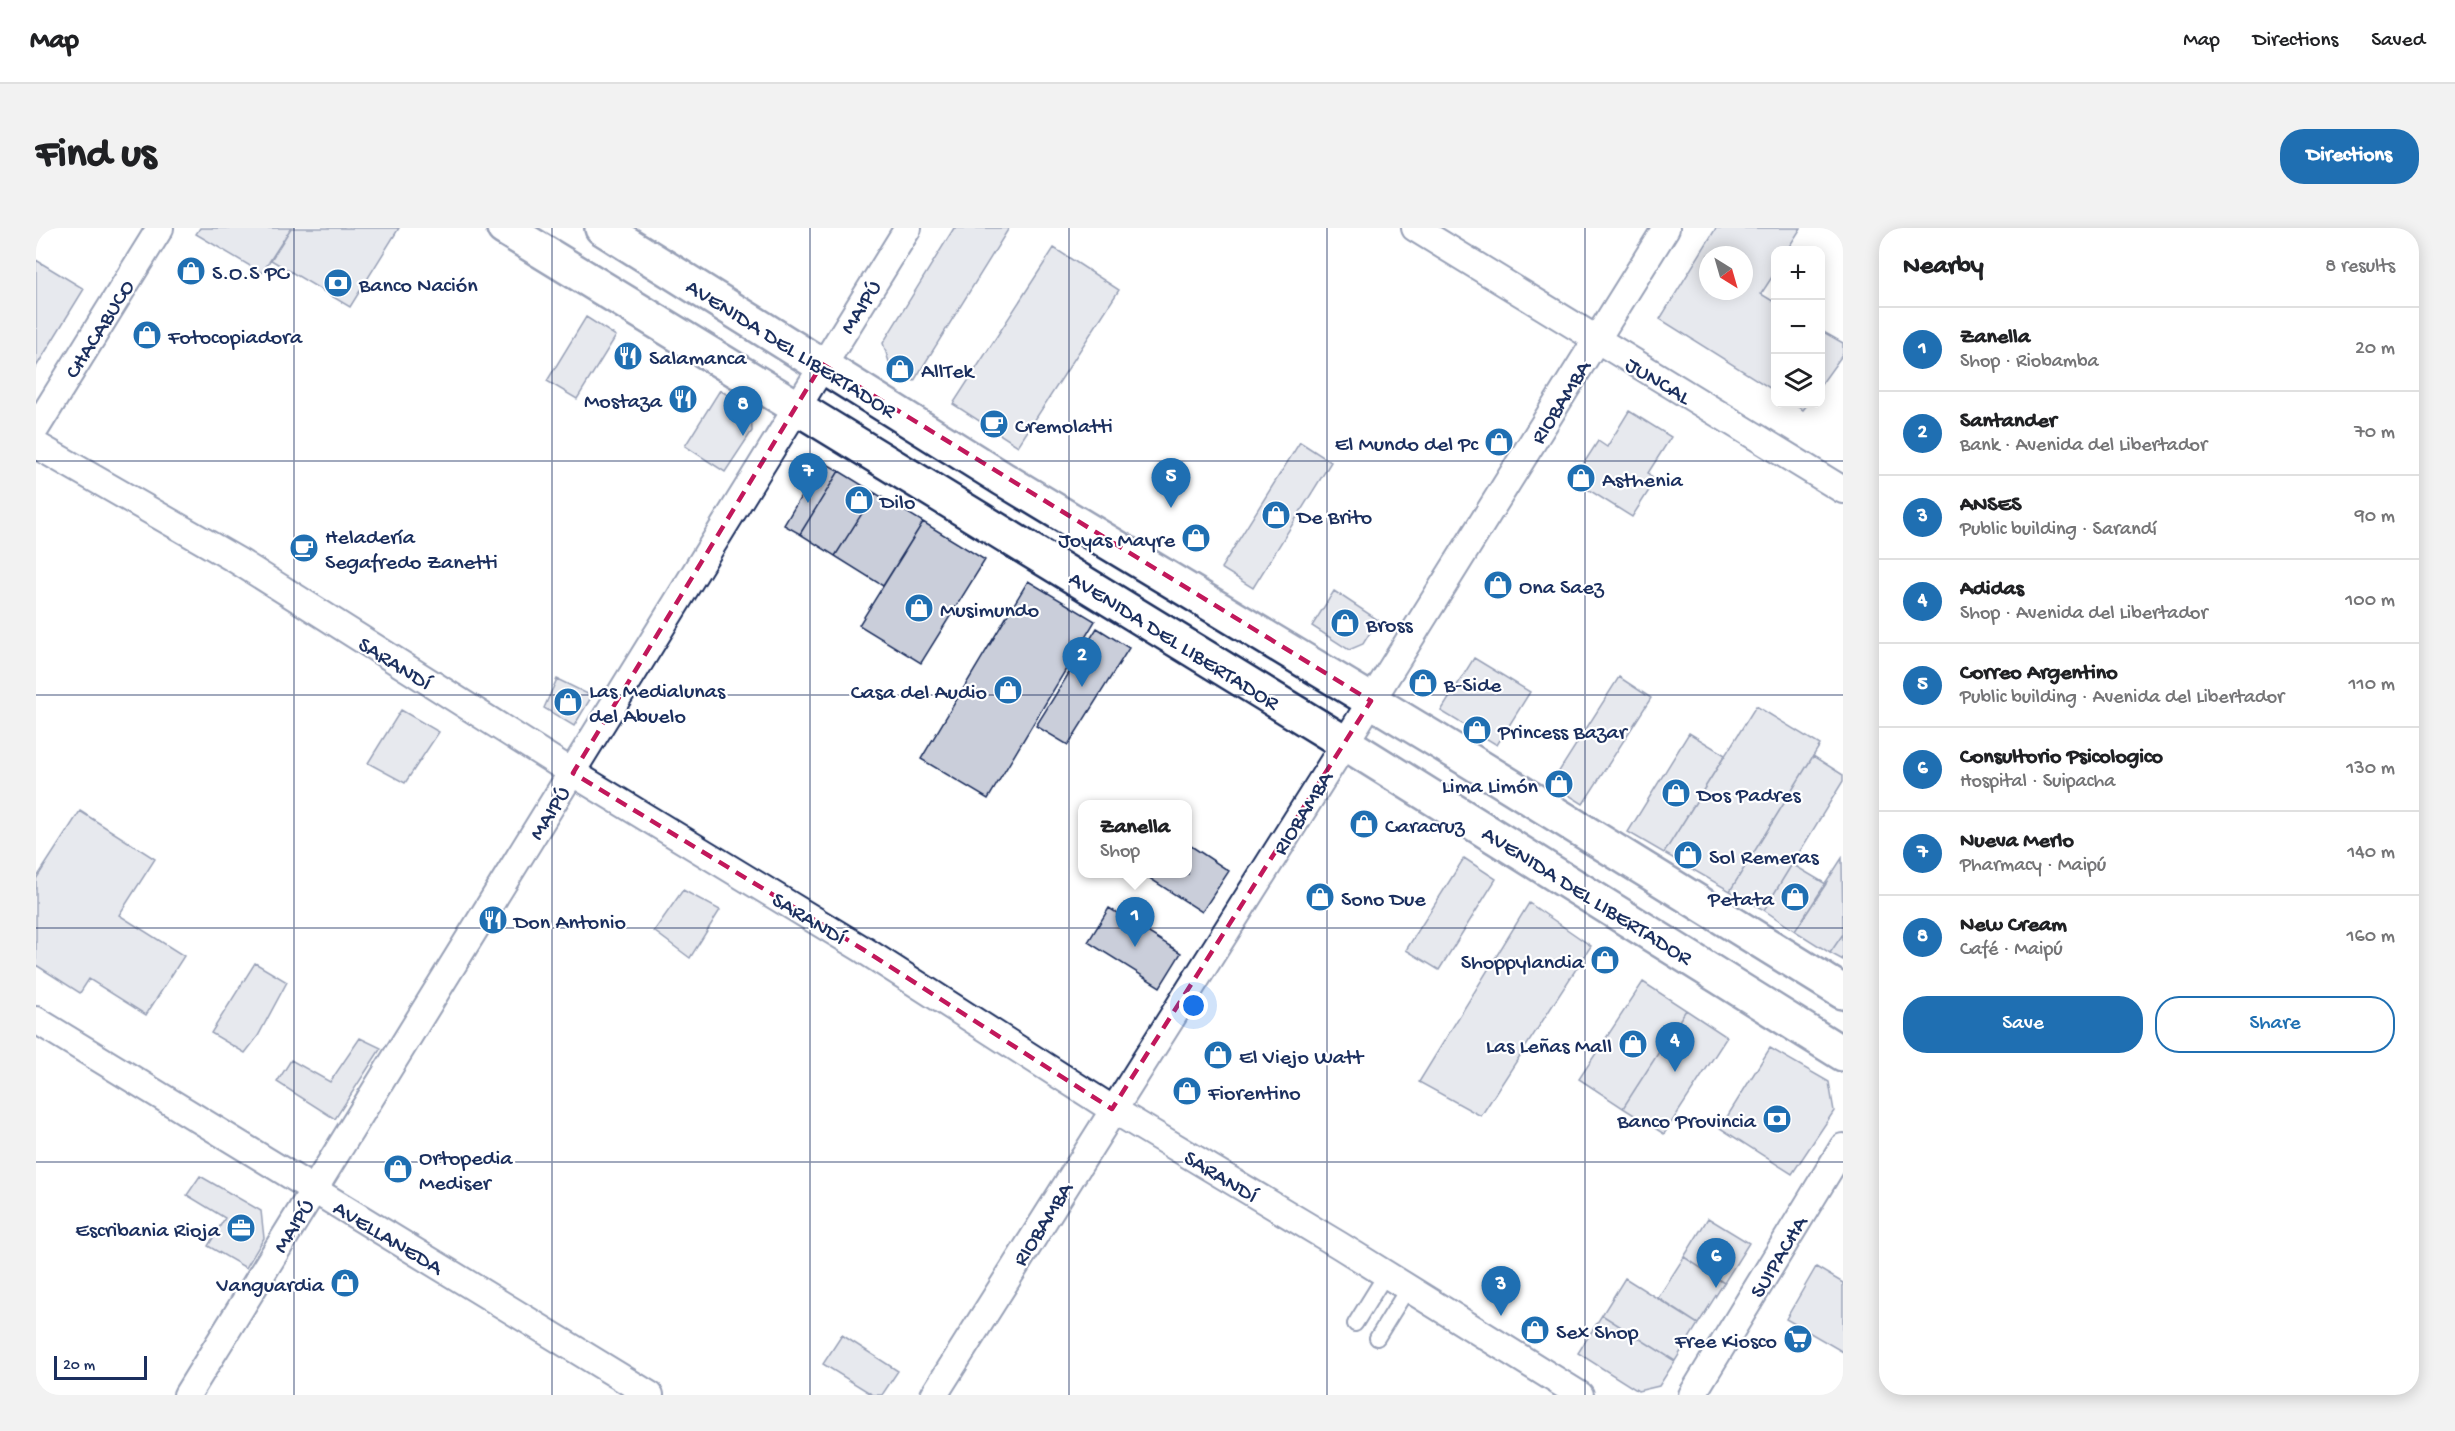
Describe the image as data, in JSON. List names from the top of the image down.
{
  "streets": {
    "main road": ["AVENIDA DEL LIBERTADOR"],
    "street": [
      "MAIPÚ",
      "CHACABUCO",
      "JUNCAL",
      "RIOBAMBA",
      "SARANDÍ",
      "AVELLANEDA",
      "SUIPACHA"
    ]
  },
  "crossings": [
    ["MAIPÚ", "AVENIDA DEL LIBERTADOR"],
    ["MAIPÚ", "SARANDÍ"],
    ["MAIPÚ", "AVELLANEDA"],
    ["AVENIDA DEL LIBERTADOR", "RIOBAMBA"],
    ["JUNCAL", "RIOBAMBA"],
    ["RIOBAMBA", "SARANDÍ"]
  ],
  "places": {
    "shop": [
      "S.O.S PC",
      "Fotocopiadora",
      "AllTek",
      "El Mundo del Pc",
      "Asthenia",
      "Dilo",
      "De Brito",
      "Joyas Mayre",
      "Ona Saez",
      "Musimundo",
      "Bross",
      "B-Side",
      "Casa del Audio",
      "Las Medialunas del Abuelo",
      "Princess Bazar",
      "Lima Limón",
      "Dos Padres",
      "Caracruz",
      "Sol Remeras",
      "Sono Due",
      "Petata",
      "Shoppylandia",
      "Las Leñas Mall",
      "El Viejo Watt",
      "Fiorentino",
      "Ortopedia Mediser",
      "Vanguardia",
      "Sex Shop"
    ],
    "bank": ["Banco Nación", "Banco Provincia"],
    "restaurant": ["Salamanca", "Mostaza", "Don Antonio"],
    "cafe": ["Cremolatti", "Heladería Segafredo Zanetti"],
    "office": ["Escribania Rioja"],
    "supermarket": ["Free Kiosco"]
  },
  "scale_bar": "20 m",
  "north": "bottom right",
  "page": {
    "header": "Map",
    "nav": ["Map", "Directions", "Saved"],
    "buttons": [
      "Directions",
      ["Save", "Share"]
    ],
    "title": "Find us",
    "heading": ["Nearby", "8 results"],
    "map_buttons": ["+", "−"],
    "list": [
      {
        "mark": "1",
        "name": "Zanella",
        "note": "Shop · Riobamba",
        "value": "20 m"
      },
      {
        "mark": "2",
        "name": "Santander",
        "note": "Bank · Avenida del Libertador",
        "value": "70 m"
      },
      {
        "mark": "3",
        "name": "ANSES",
        "note": "Public building · Sarandí",
        "value": "90 m"
      },
      {
        "mark": "4",
        "name": "Adidas",
        "note": "Shop · Avenida del Libertador",
        "value": "100 m"
      },
      {
        "mark": "5",
        "name": "Correo Argentino",
        "note": "Public building · Avenida del Libertador",
        "value": "110 m"
      },
      {
        "mark": "6",
        "name": "Consultorio Psicologico",
        "note": "Hospital · Suipacha",
        "value": "130 m"
      },
      {
        "mark": "7",
        "name": "Nueva Merlo",
        "note": "Pharmacy · Maipú",
        "value": "140 m"
      },
      {
        "mark": "8",
        "name": "New Cream",
        "note": "Café · Maipú",
        "value": "160 m"
      }
    ],
    "pins": [
      "8",
      "7",
      "5",
      "2",
      "1",
      "4",
      "6",
      "3"
    ],
    "popup": ["Zanella", "Shop"],
    "scale": "20 m"
  }
}
